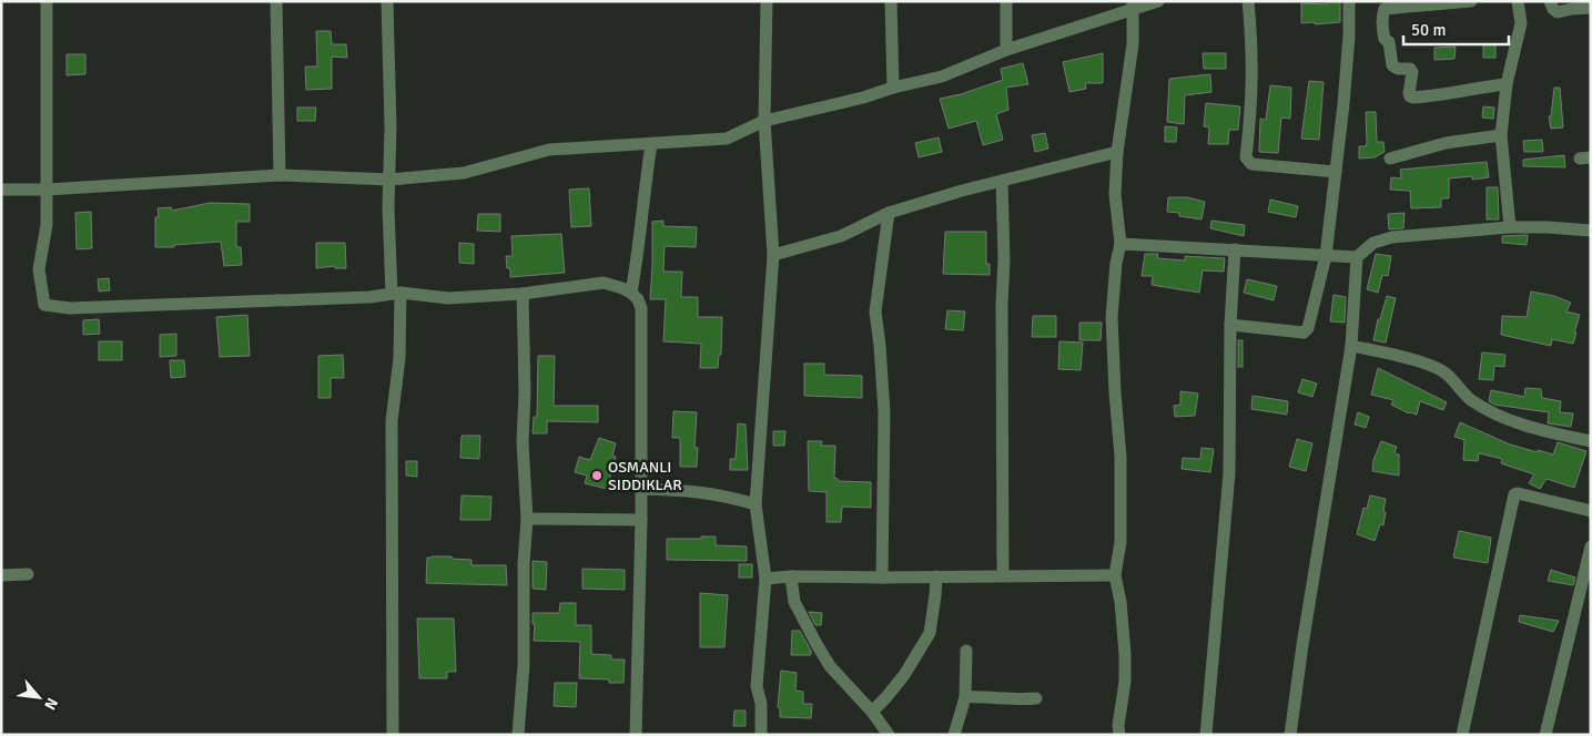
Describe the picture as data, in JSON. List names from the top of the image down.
{
  "places": ["OSMANLI SIDDIKLAR"],
  "scale_bar": "50 m",
  "north": "bottom right"
}
